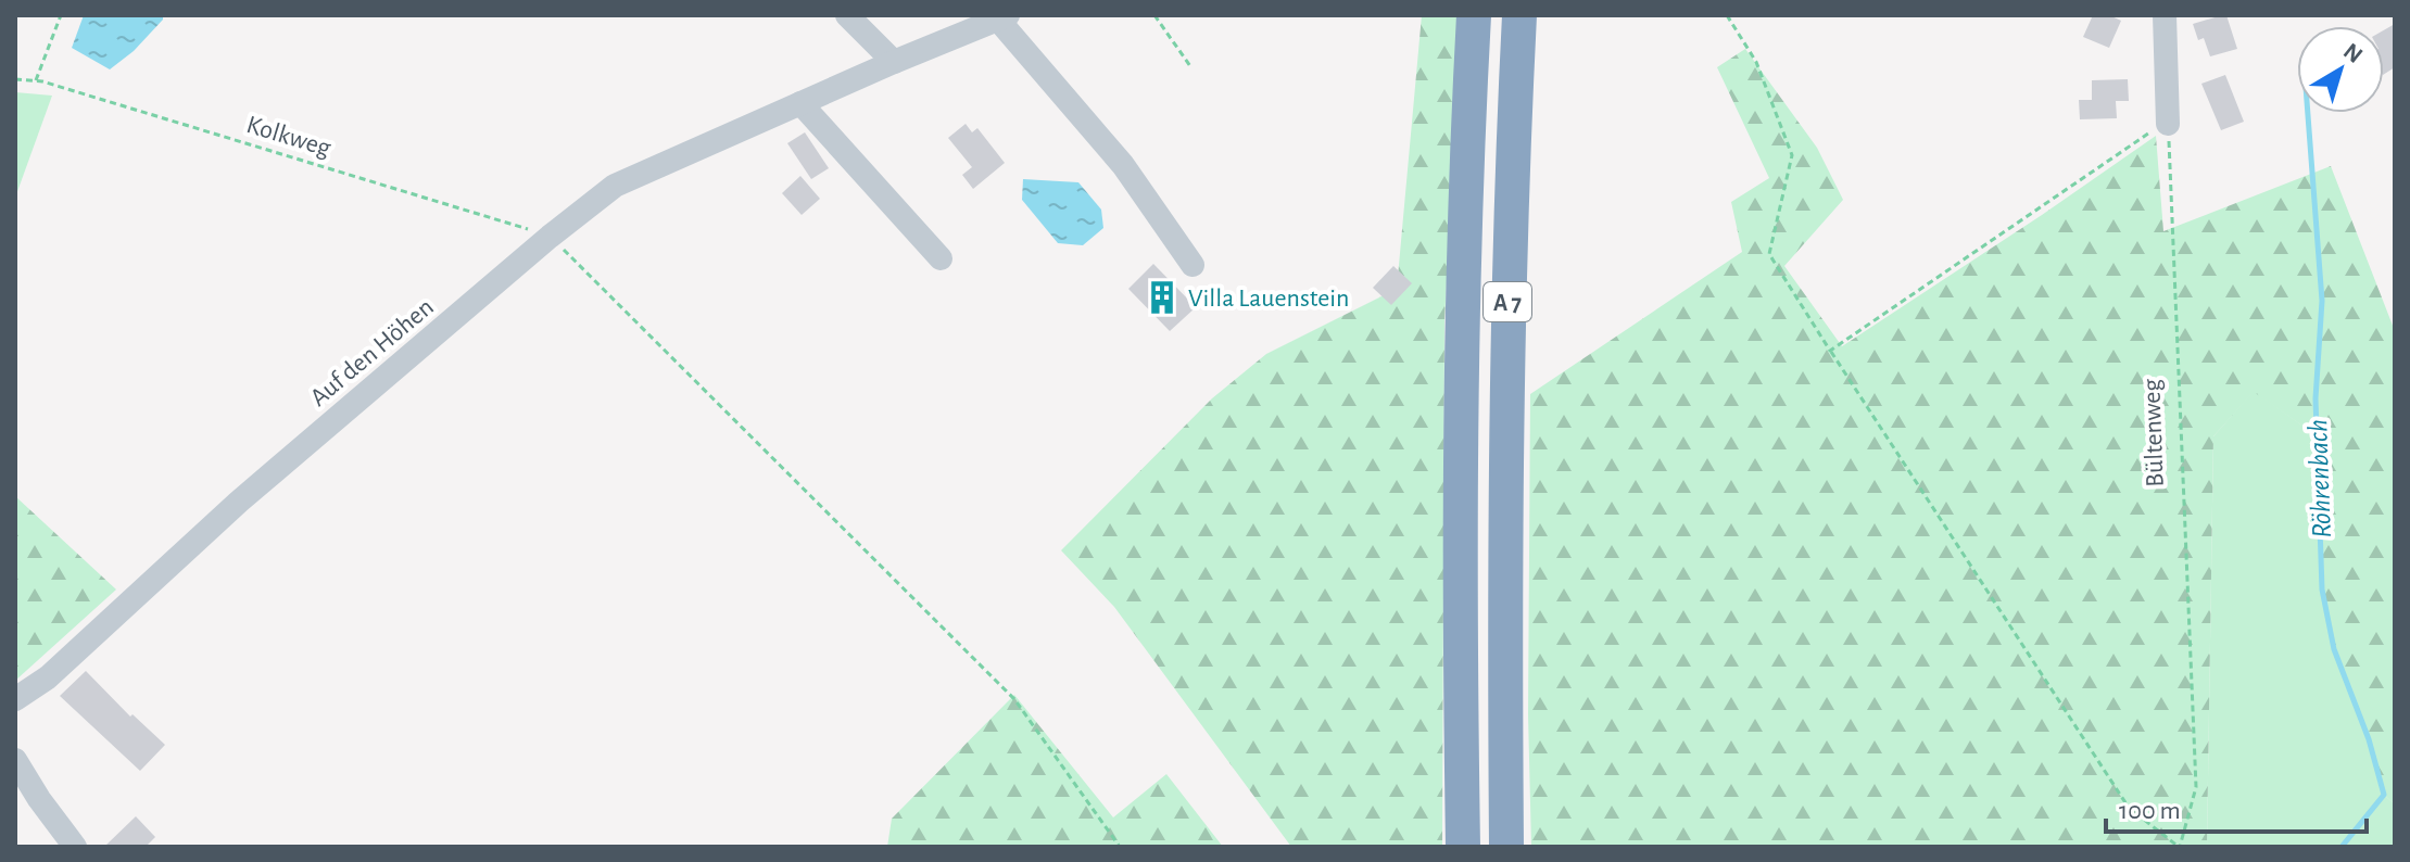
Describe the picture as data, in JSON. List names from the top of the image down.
{
  "streets": {
    "highway": ["A 7"],
    "street": ["Auf den Höhen"],
    "path": ["Kolkweg", "Bültenweg"]
  },
  "crossings": [
    ["Kolkweg", "Auf den Höhen"]
  ],
  "water": ["Röhrenbach"],
  "places": {
    "building": ["Villa Lauenstein"]
  },
  "scale_bar": "100 m",
  "north": "top right"
}
